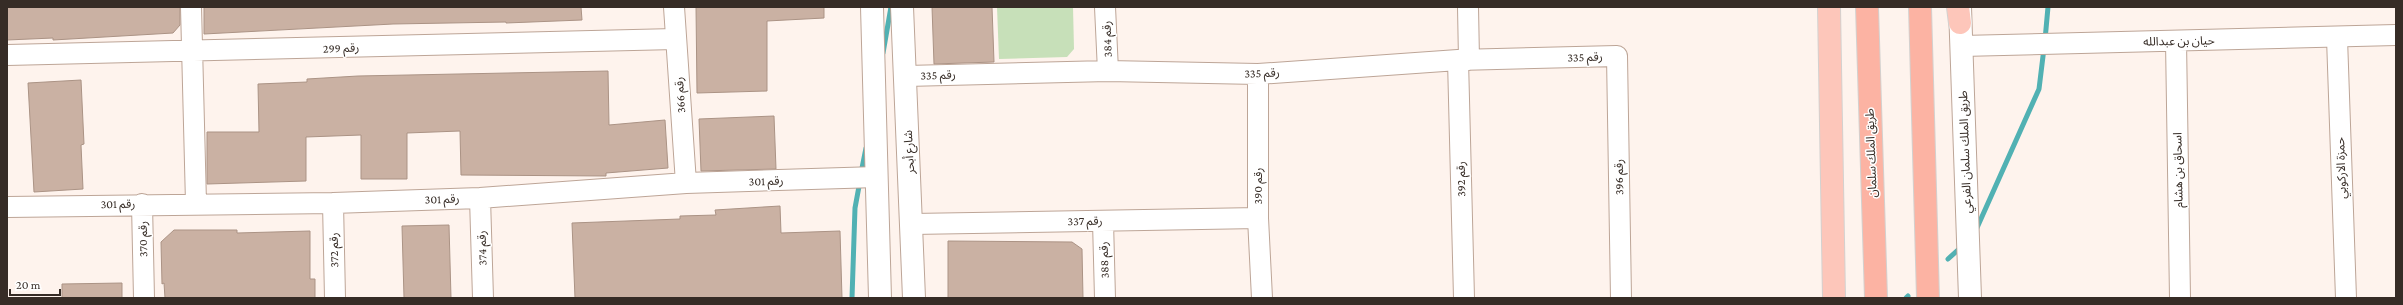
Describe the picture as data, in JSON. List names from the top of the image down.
{
  "streets": {
    "highway": ["طريق الملك سلمان"],
    "street": [
      "رقم 384",
      "حيان بن عبدالله",
      "رقم 299",
      "رقم 335",
      "رقم 366",
      "شارع أبحر",
      "طريق الملك سلمان الفرعي",
      "حمزة الاركوبي",
      "اسحاق بن هشام",
      "رقم 396",
      "رقم 392",
      "رقم 301",
      "رقم 390",
      "رقم 337",
      "رقم 370",
      "رقم 374",
      "رقم 372",
      "رقم 388"
    ]
  },
  "crossings": [
    ["رقم 384", "رقم 335"],
    ["حيان بن عبدالله", "طريق الملك سلمان الفرعي"],
    ["حيان بن عبدالله", "حمزة الاركوبي"],
    ["حيان بن عبدالله", "اسحاق بن هشام"],
    ["رقم 299", "رقم 366"],
    ["رقم 335", "شارع أبحر"],
    ["رقم 335", "رقم 396"],
    ["رقم 335", "رقم 392"],
    ["رقم 335", "رقم 390"],
    ["رقم 366", "رقم 301"],
    ["شارع أبحر", "رقم 337"],
    ["رقم 301", "رقم 370"],
    ["رقم 301", "رقم 374"],
    ["رقم 301", "رقم 372"],
    ["رقم 390", "رقم 337"],
    ["رقم 337", "رقم 388"]
  ],
  "scale_bar": "20 m"
}
